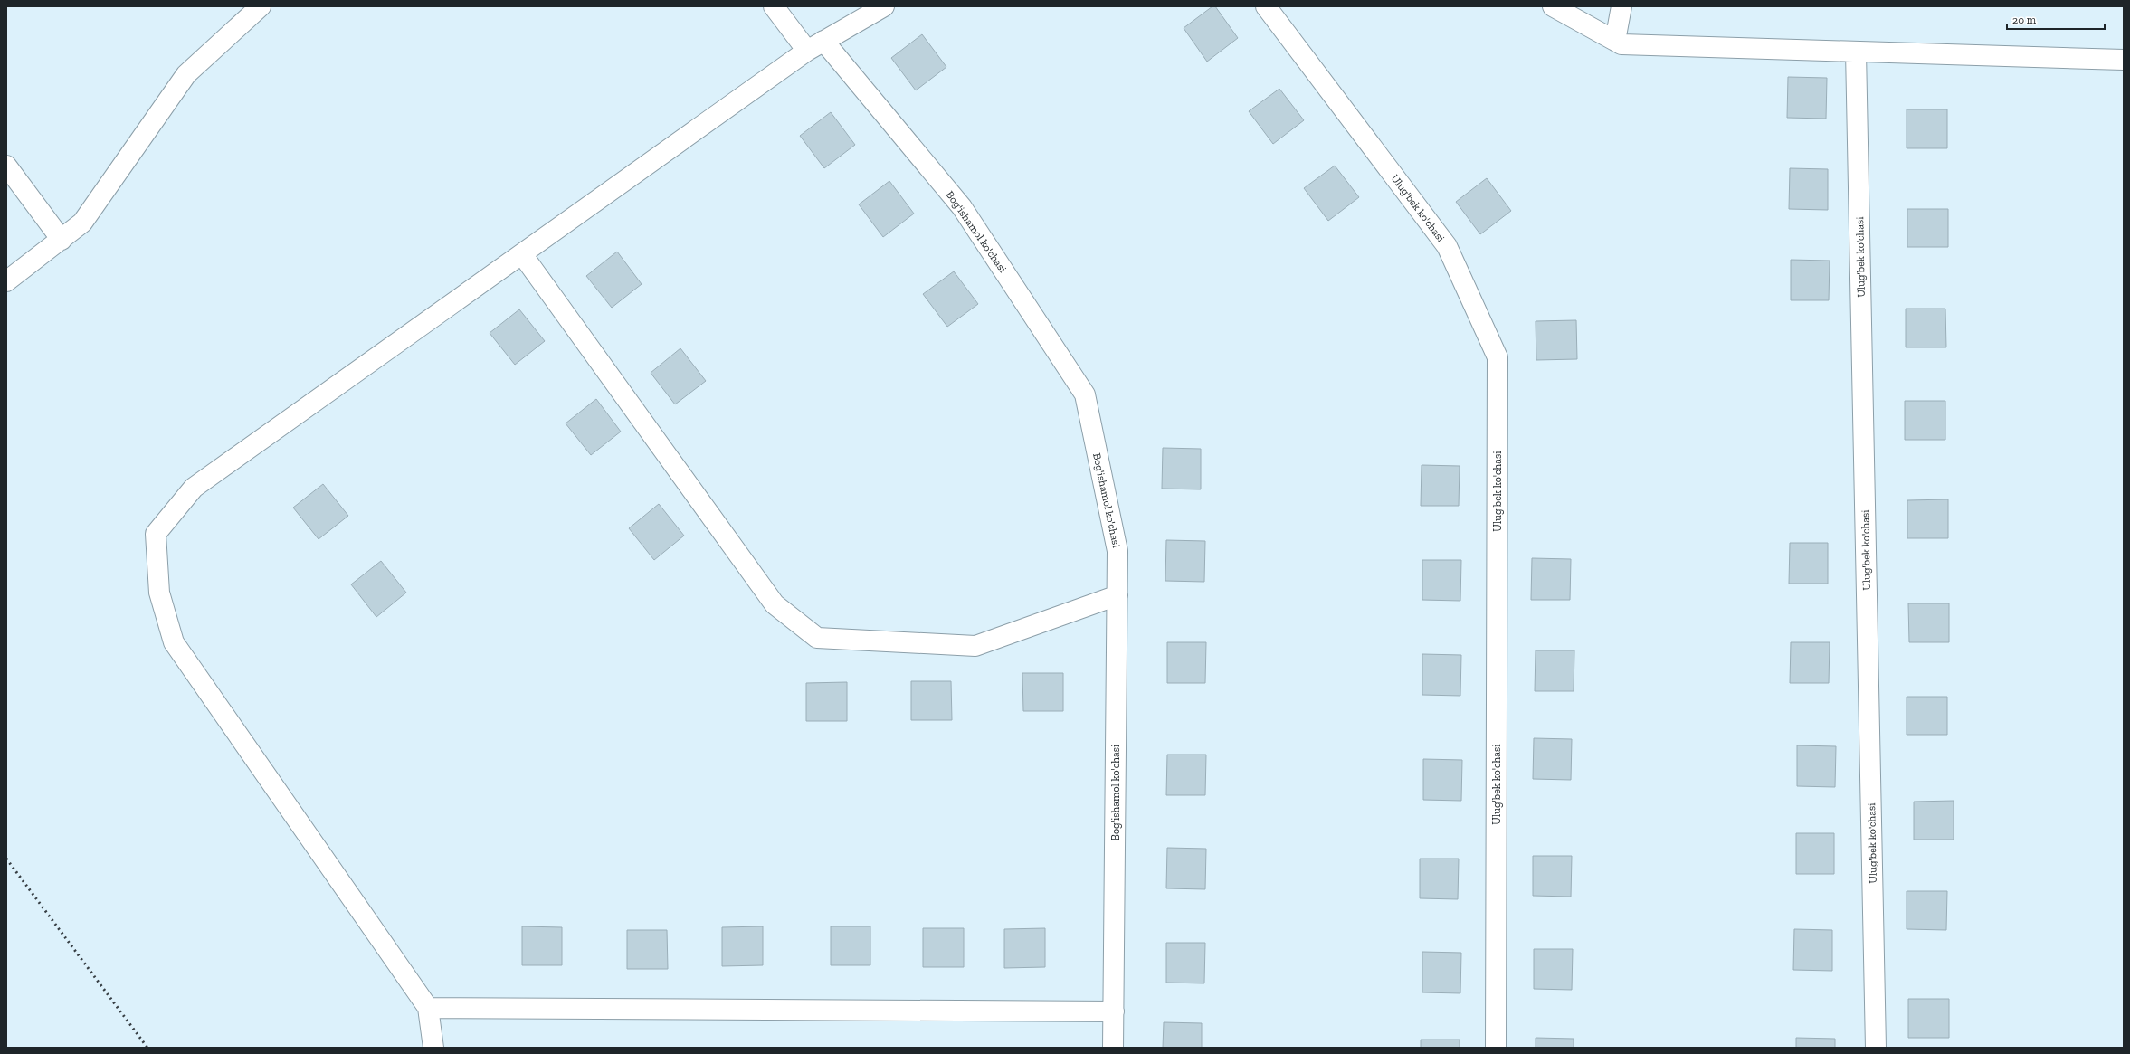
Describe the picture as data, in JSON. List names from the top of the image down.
{
  "streets": {
    "street": ["Ulug'bek ko'chasi", "Bog'ishamol ko'chasi"]
  },
  "scale_bar": "20 m"
}
